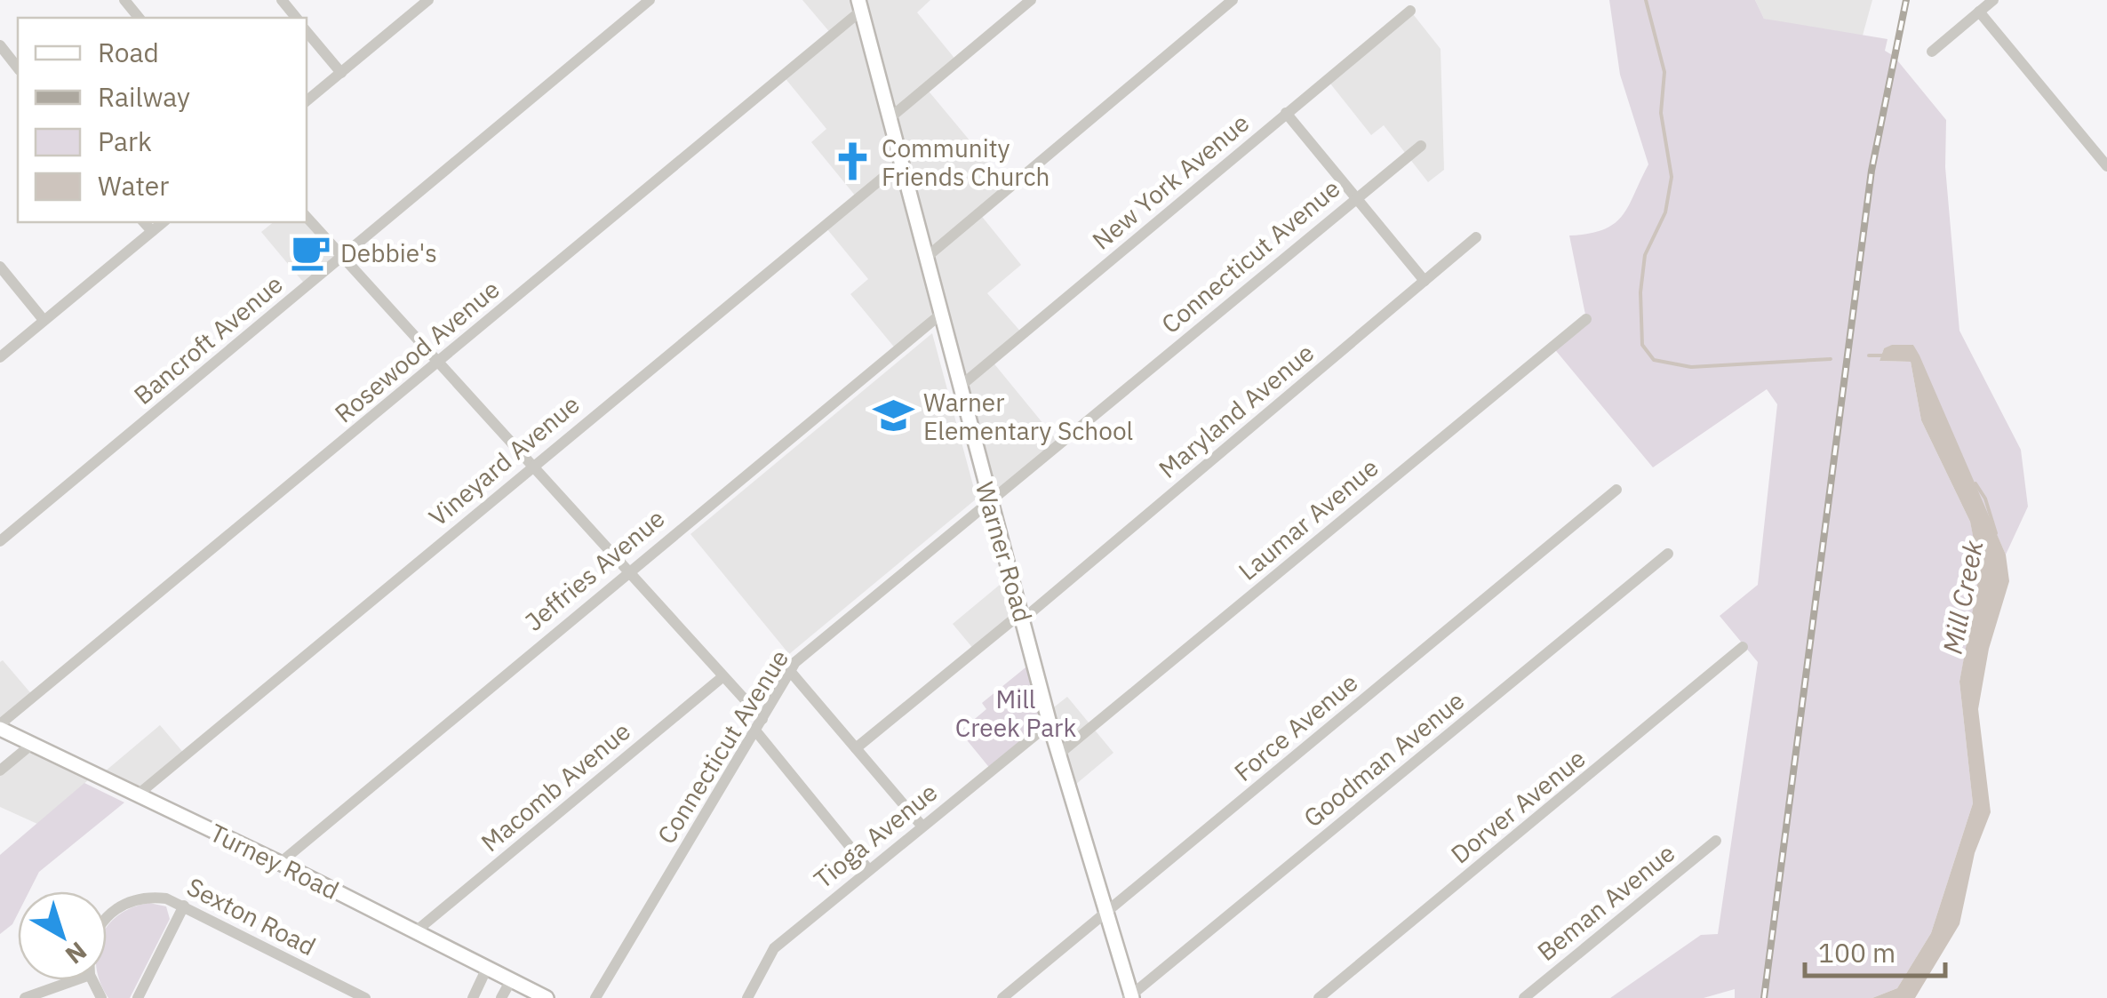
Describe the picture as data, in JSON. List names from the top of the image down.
{
  "streets": {
    "main road": ["Warner Road", "Turney Road"],
    "street": [
      "New York Avenue",
      "Connecticut Avenue",
      "Bancroft Avenue",
      "Rosewood Avenue",
      "Maryland Avenue",
      "Vineyard Avenue",
      "Laumar Avenue",
      "Jeffries Avenue",
      "Force Avenue",
      "Goodman Avenue",
      "Macomb Avenue",
      "Dorver Avenue",
      "Tioga Avenue",
      "Beman Avenue",
      "Sexton Road"
    ]
  },
  "crossings": [
    ["New York Avenue", "Warner Road"],
    ["Connecticut Avenue", "Warner Road"],
    ["Rosewood Avenue", "Warner Road"],
    ["Rosewood Avenue", "Turney Road"],
    ["Maryland Avenue", "Warner Road"],
    ["Vineyard Avenue", "Warner Road"],
    ["Vineyard Avenue", "Turney Road"],
    ["Laumar Avenue", "Warner Road"],
    ["Warner Road", "Jeffries Avenue"],
    ["Warner Road", "Force Avenue"],
    ["Warner Road", "Goodman Avenue"],
    ["Warner Road", "Tioga Avenue"],
    ["Jeffries Avenue", "Turney Road"],
    ["Macomb Avenue", "Turney Road"]
  ],
  "water": ["Mill Creek"],
  "parks": ["Mill Creek Park"],
  "places": {
    "church": ["Community Friends Church"],
    "cafe": ["Debbie's"],
    "school or university": ["Warner Elementary School"]
  },
  "legend": [
    "Road",
    "Railway",
    "Park",
    "Water"
  ],
  "scale_bar": "100 m",
  "north": "bottom right"
}
